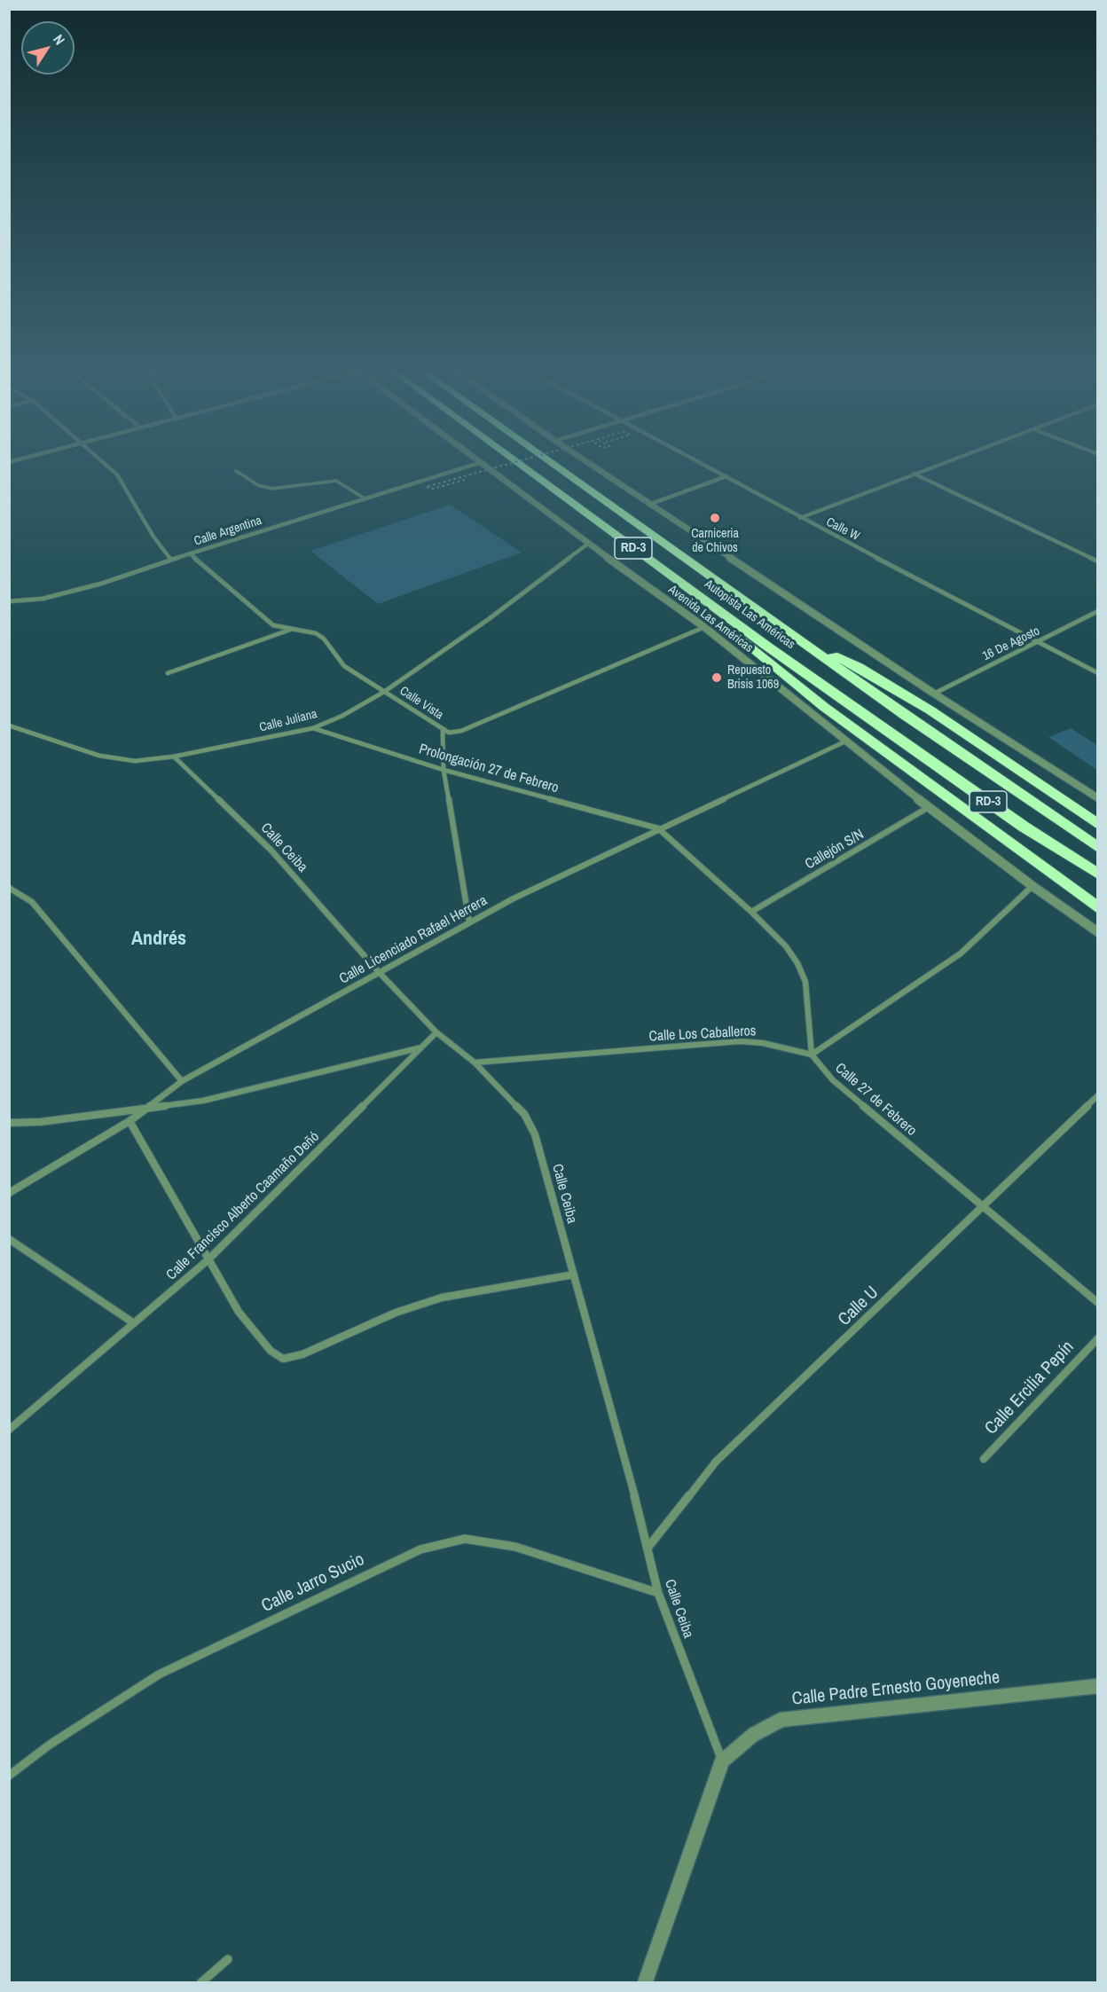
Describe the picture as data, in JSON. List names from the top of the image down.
{
  "streets": {
    "highway": ["RD-3", "Autopista Las Américas"],
    "street": [
      "Calle W",
      "Calle Argentina",
      "Avenida Las Américas",
      "16 De Agosto",
      "Calle Vista",
      "Calle Juliana",
      "Prolongación 27 de Febrero",
      "Calle Ceiba",
      "Callejón S/N",
      "Calle Licenciado Rafael Herrera",
      "Calle Los Caballeros",
      "Calle 27 de Febrero",
      "Calle Francisco Alberto Caamaño Deñó",
      "Calle U",
      "Calle Ercilia Pepín",
      "Calle Jarro Sucio",
      "Calle Padre Ernesto Goyeneche"
    ]
  },
  "crossings": [
    ["Calle W", "16 De Agosto"],
    ["Calle Argentina", "Avenida Las Américas"],
    ["Calle Argentina", "Calle Vista"],
    ["Avenida Las Américas", "Calle Vista"],
    ["Avenida Las Américas", "Calle Juliana"],
    ["Avenida Las Américas", "Callejón S/N"],
    ["Avenida Las Américas", "Calle Licenciado Rafael Herrera"],
    ["Calle Vista", "Calle Juliana"],
    ["Calle Juliana", "Prolongación 27 de Febrero"],
    ["Calle Juliana", "Calle Ceiba"],
    ["Prolongación 27 de Febrero", "Calle Licenciado Rafael Herrera"],
    ["Calle Ceiba", "Calle Licenciado Rafael Herrera"],
    ["Calle Ceiba", "Calle Los Caballeros"],
    ["Calle Ceiba", "Calle Francisco Alberto Caamaño Deñó"],
    ["Calle Ceiba", "Calle U"],
    ["Calle Ceiba", "Calle Jarro Sucio"],
    ["Calle Ceiba", "Calle Padre Ernesto Goyeneche"],
    ["Calle Los Caballeros", "Calle 27 de Febrero"],
    ["Calle 27 de Febrero", "Calle U"]
  ],
  "districts": ["Andrés"],
  "places": ["Carniceria de Chivos", "Repuesto Brisis 1069"],
  "north": "top right"
}
